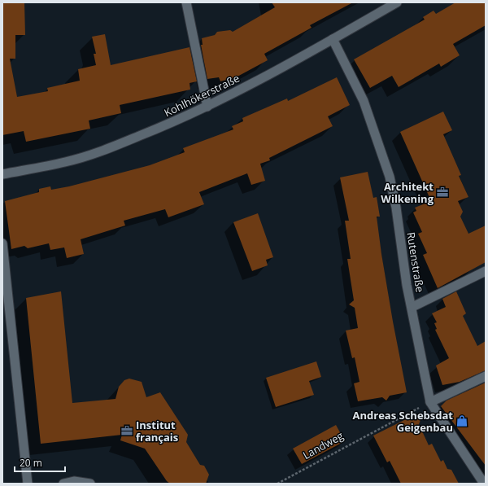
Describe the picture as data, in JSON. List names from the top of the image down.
{
  "streets": {
    "street": ["Kohlhökerstraße", "Rutenstraße"],
    "path": ["Landweg"]
  },
  "crossings": [
    ["Kohlhökerstraße", "Rutenstraße"],
    ["Rutenstraße", "Landweg"]
  ],
  "places": {
    "office": ["Architekt Wilkening", "Institut français"],
    "shop": ["Andreas Schebsdat Geigenbau"]
  },
  "scale_bar": "20 m"
}
